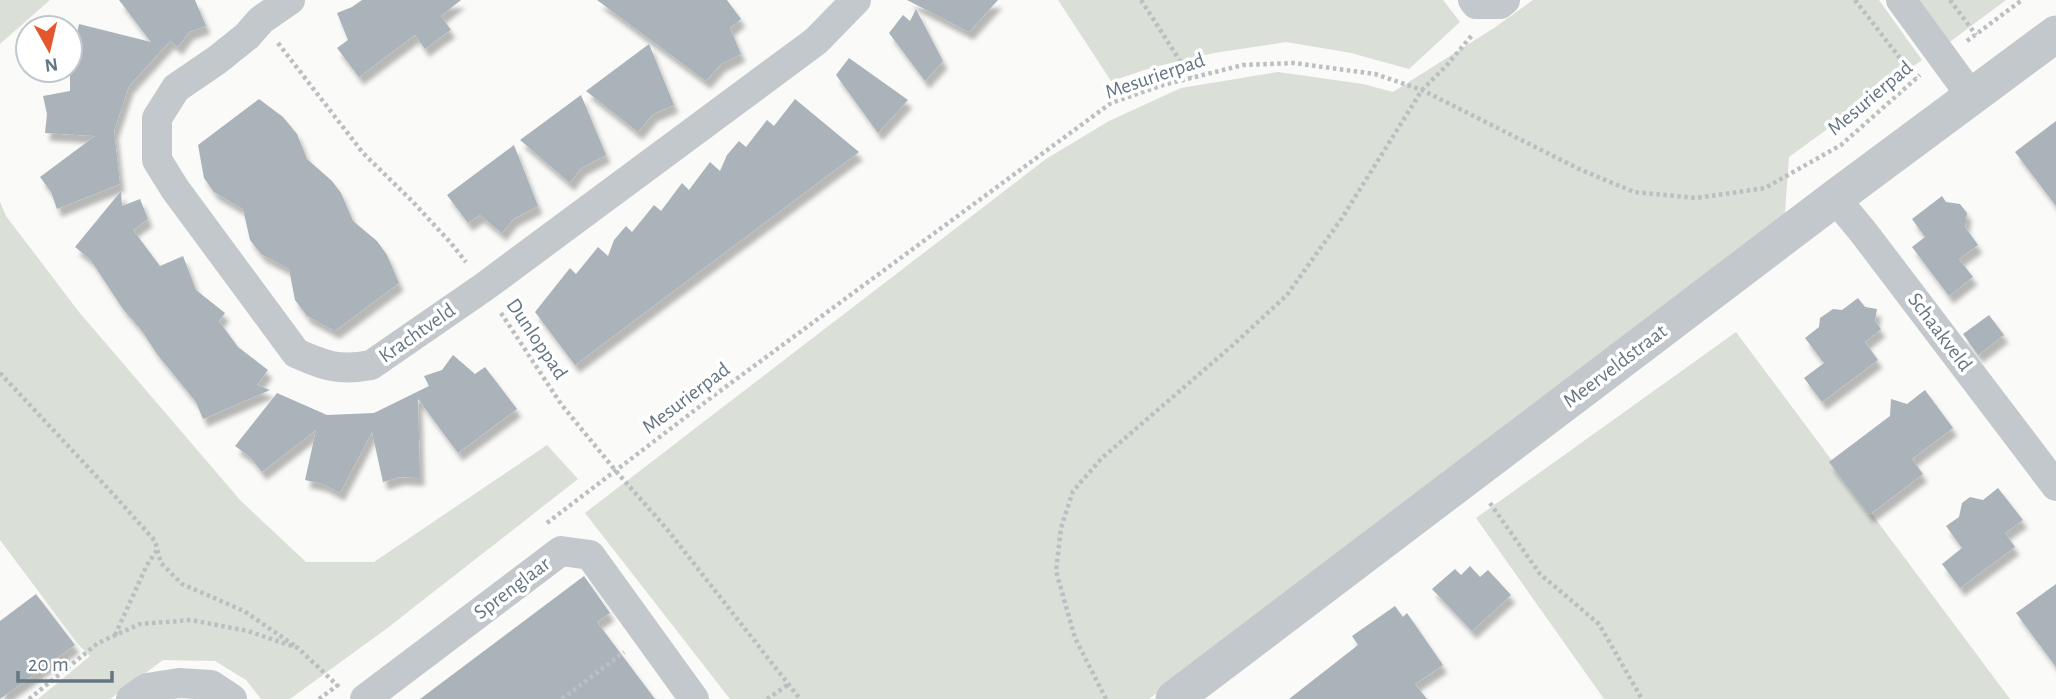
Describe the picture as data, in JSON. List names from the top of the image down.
{
  "streets": {
    "street": [
      "Schaakveld",
      "Krachtveld",
      "Meerveldstraat",
      "Sprenglaar"
    ],
    "path": ["Mesurierpad", "Dunloppad"]
  },
  "crossings": [
    ["Mesurierpad", "Dunloppad"],
    ["Schaakveld", "Meerveldstraat"],
    ["Krachtveld", "Dunloppad"]
  ],
  "scale_bar": "20 m",
  "north": "bottom"
}
